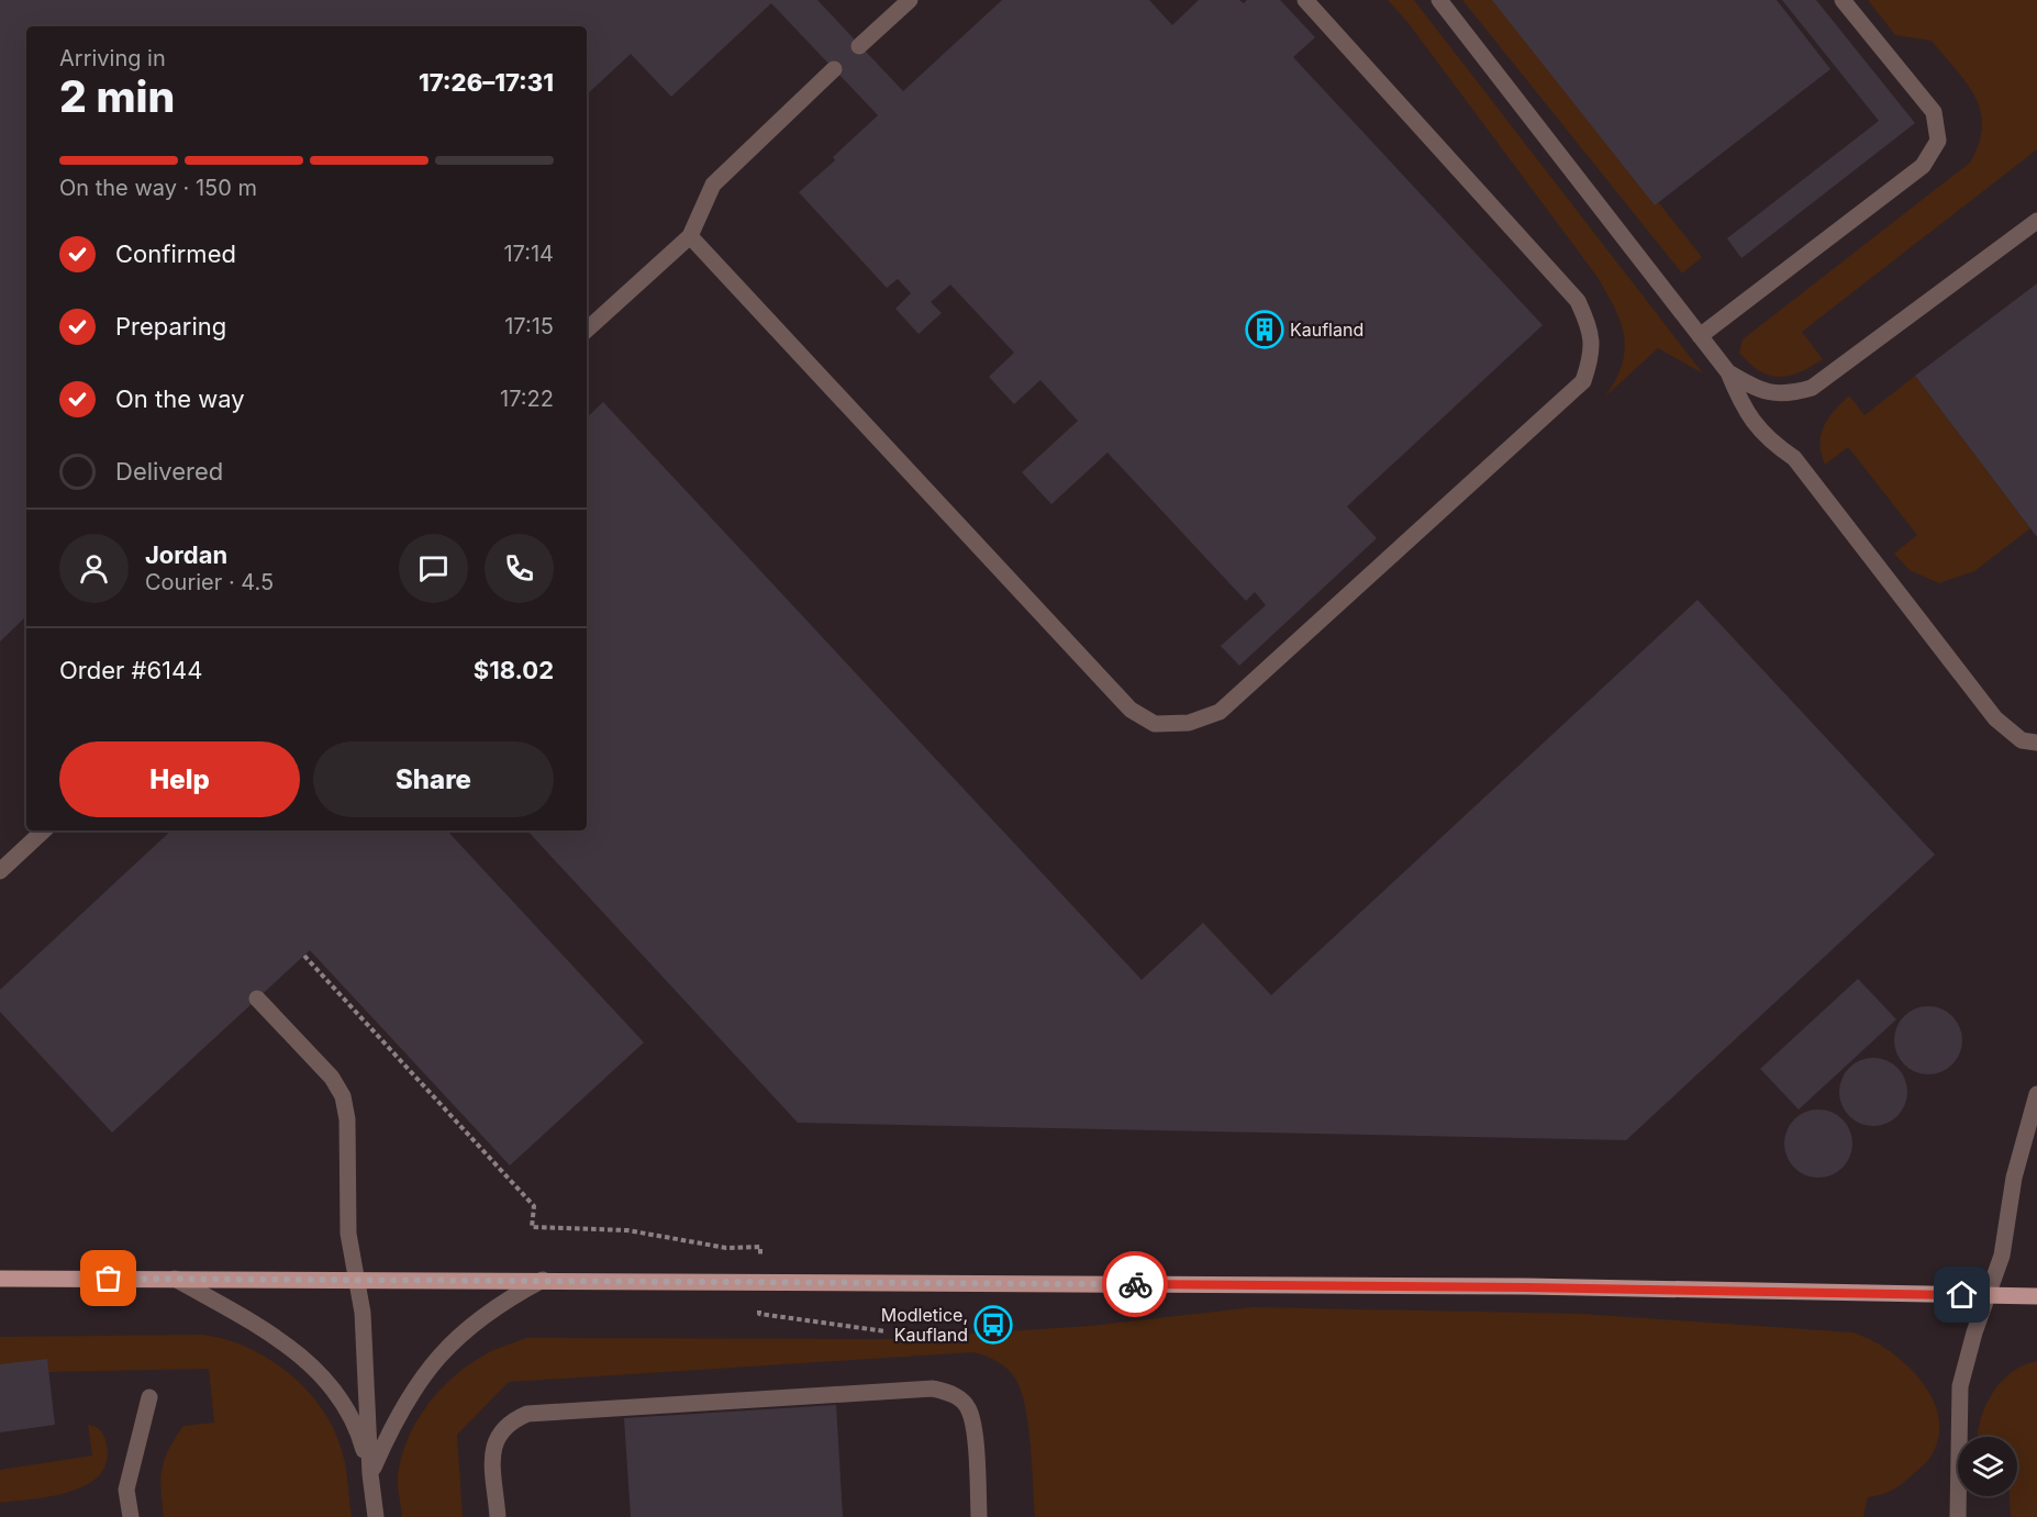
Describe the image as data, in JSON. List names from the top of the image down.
{
  "places": {
    "building": ["Kaufland"],
    "bus stop": ["Modletice, Kaufland"]
  },
  "page": {
    "heading": ["2 min", "Arriving in", "17:26–17:31"],
    "panel": [
      "Jordan",
      "Courier · 4.5",
      "Order #6144",
      "$18.02"
    ],
    "bar": "On the way · 150 m",
    "list": [
      ["Confirmed", "17:14"],
      ["Preparing", "17:15"],
      ["On the way", "17:22"],
      "Delivered"
    ],
    "buttons": ["Help", "Share"]
  }
}
